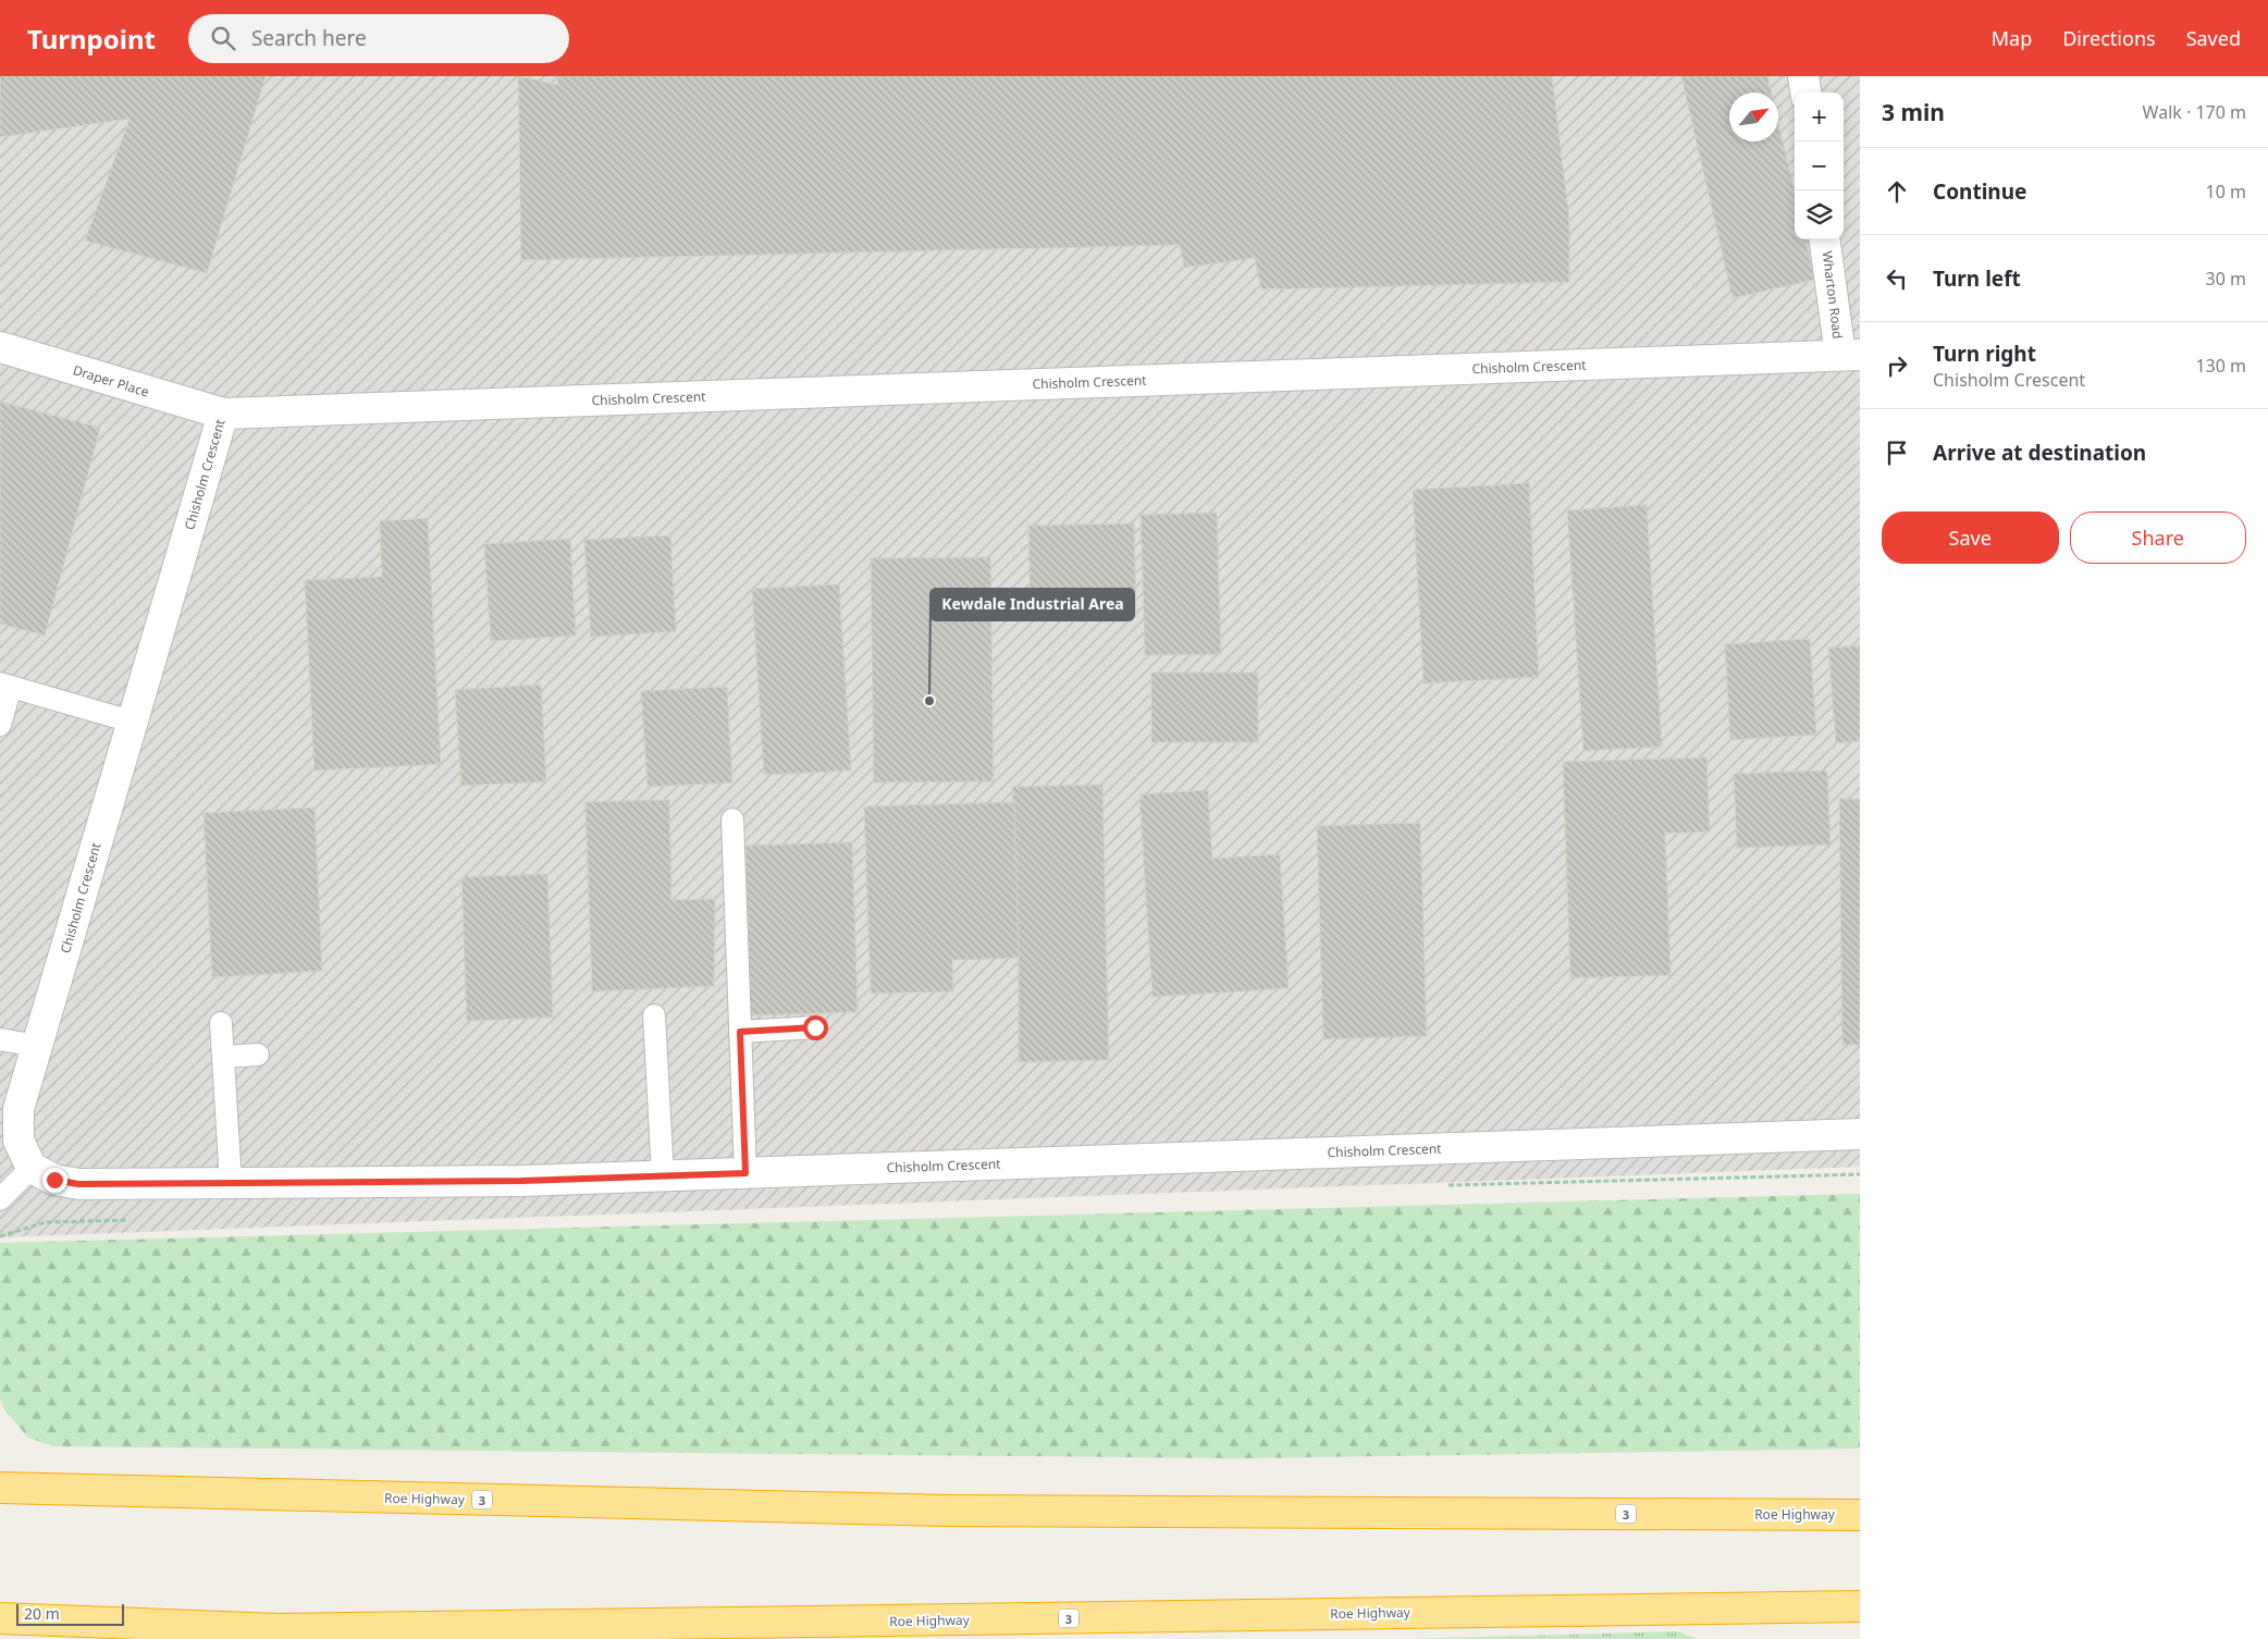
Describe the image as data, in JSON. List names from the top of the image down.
{
  "streets": {
    "highway": ["Roe Highway", "3"],
    "street": ["Wharton Road", "Chisholm Crescent", "Draper Place"]
  },
  "crossings": [
    ["Wharton Road", "Chisholm Crescent"],
    ["Chisholm Crescent", "Draper Place"]
  ],
  "places": ["Kewdale Industrial Area"],
  "scale_bar": "20 m",
  "north": "top right",
  "page": {
    "header": "Turnpoint",
    "search": "Search here",
    "nav": ["Map", "Directions", "Saved"],
    "heading": ["3 min", "Walk · 170 m"],
    "map_buttons": ["+", "−"],
    "list": [
      ["Continue", "10 m"],
      ["Turn left", "30 m"],
      ["Turn right", "Chisholm Crescent", "130 m"],
      "Arrive at destination"
    ],
    "buttons": ["Save", "Share"],
    "scale": "20 m"
  }
}
